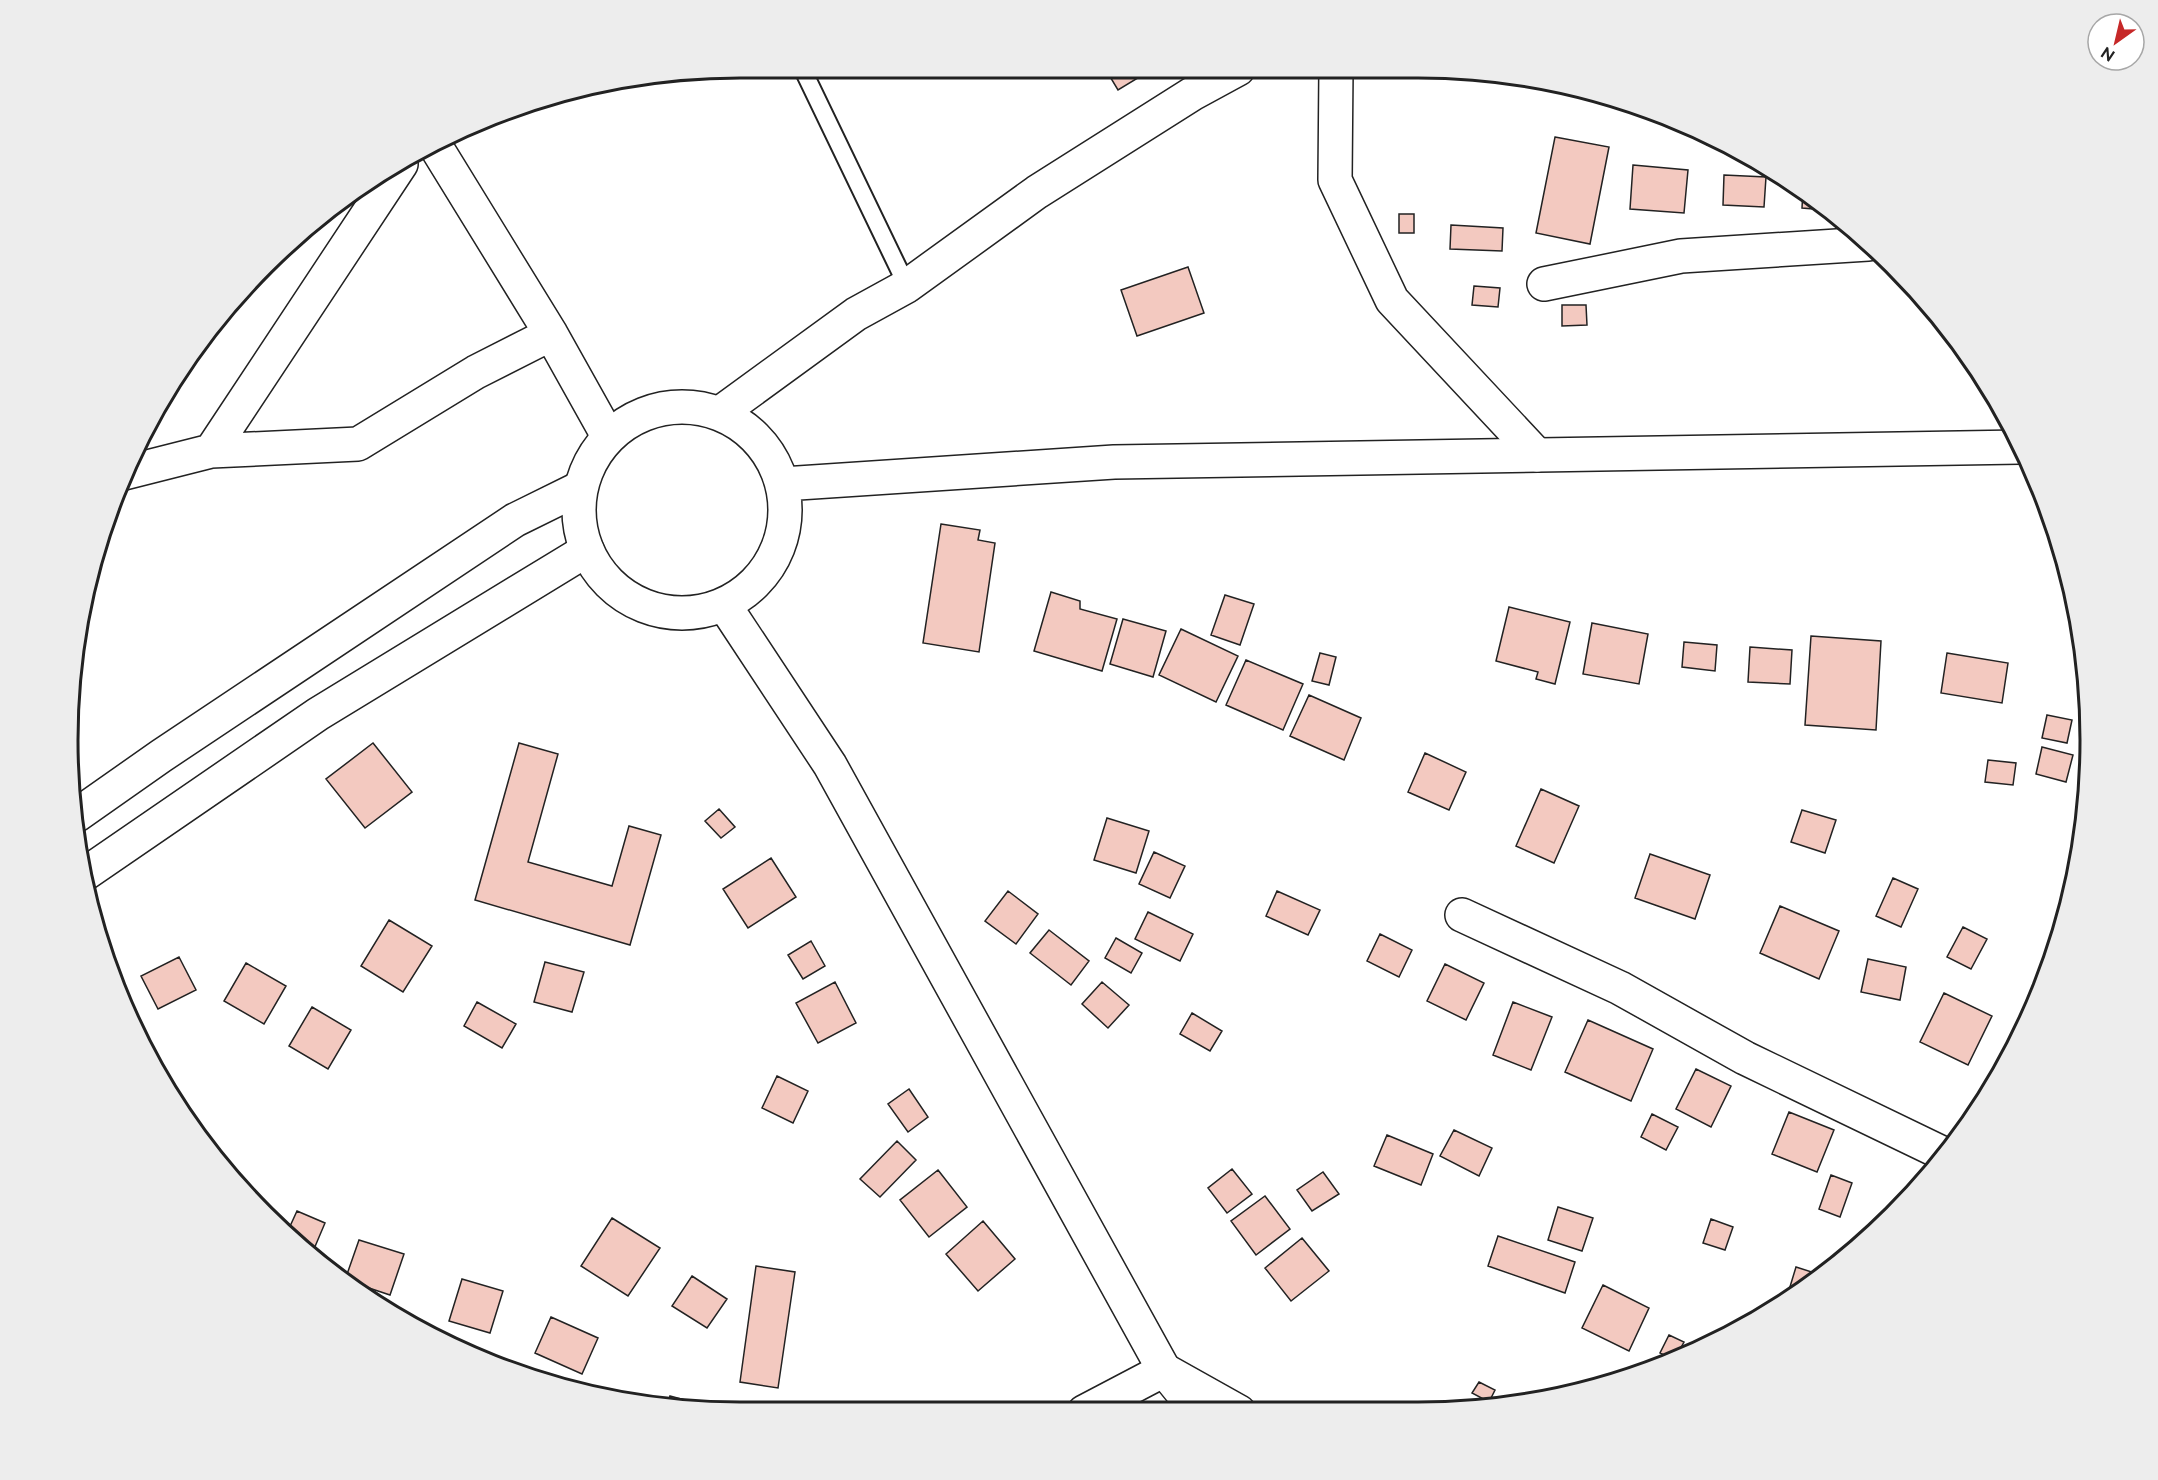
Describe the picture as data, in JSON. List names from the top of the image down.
{
  "north": "bottom left"
}
